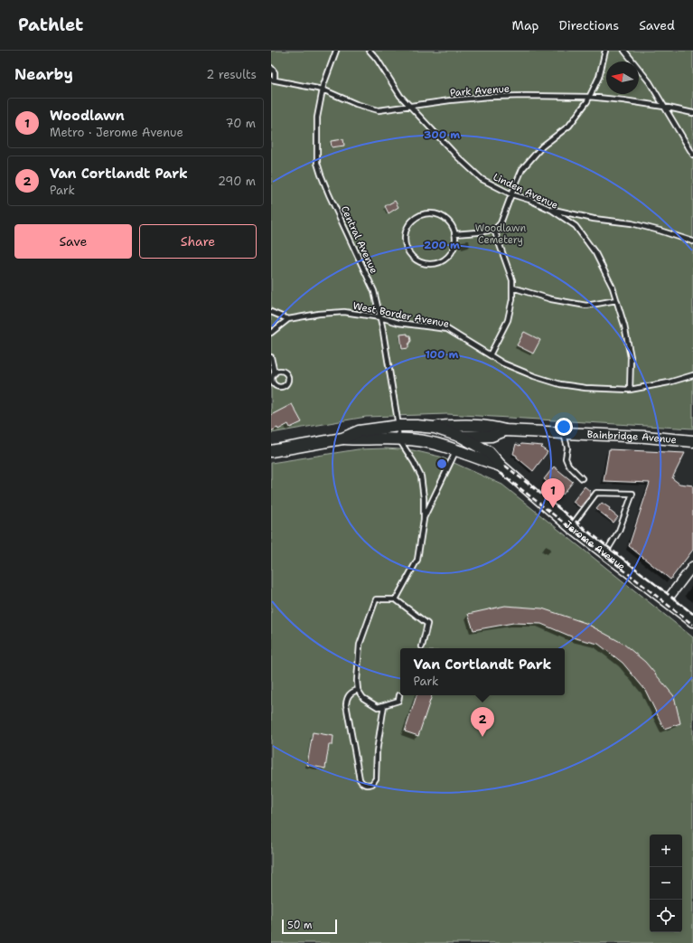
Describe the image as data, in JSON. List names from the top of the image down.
{
  "streets": {
    "main road": ["Bainbridge Avenue", "Jerome Avenue"],
    "lane": [
      "Park Avenue",
      "Linden Avenue",
      "Central Avenue",
      "West Border Avenue"
    ]
  },
  "crossings": [
    ["Park Avenue", "Linden Avenue"],
    ["Park Avenue", "Central Avenue"],
    ["Linden Avenue", "West Border Avenue"],
    ["Central Avenue", "West Border Avenue"],
    ["Central Avenue", "Jerome Avenue"],
    ["Bainbridge Avenue", "Jerome Avenue"]
  ],
  "parks": ["Woodlawn Cemetery"],
  "scale_bar": "50 m",
  "north": "left",
  "page": {
    "header": "Pathlet",
    "nav": ["Map", "Directions", "Saved"],
    "heading": ["Nearby", "2 results"],
    "list": [
      {
        "mark": "1",
        "name": "Woodlawn",
        "note": "Metro · Jerome Avenue",
        "value": "70 m"
      },
      {
        "mark": "2",
        "name": "Van Cortlandt Park",
        "note": "Park",
        "value": "290 m"
      }
    ],
    "buttons": ["Save", "Share"],
    "pins": ["1", "2"],
    "popup": ["Van Cortlandt Park", "Park"],
    "map_buttons": ["+", "−"],
    "scale": "50 m"
  },
  "rings": ["300 m", "200 m", "100 m"]
}
